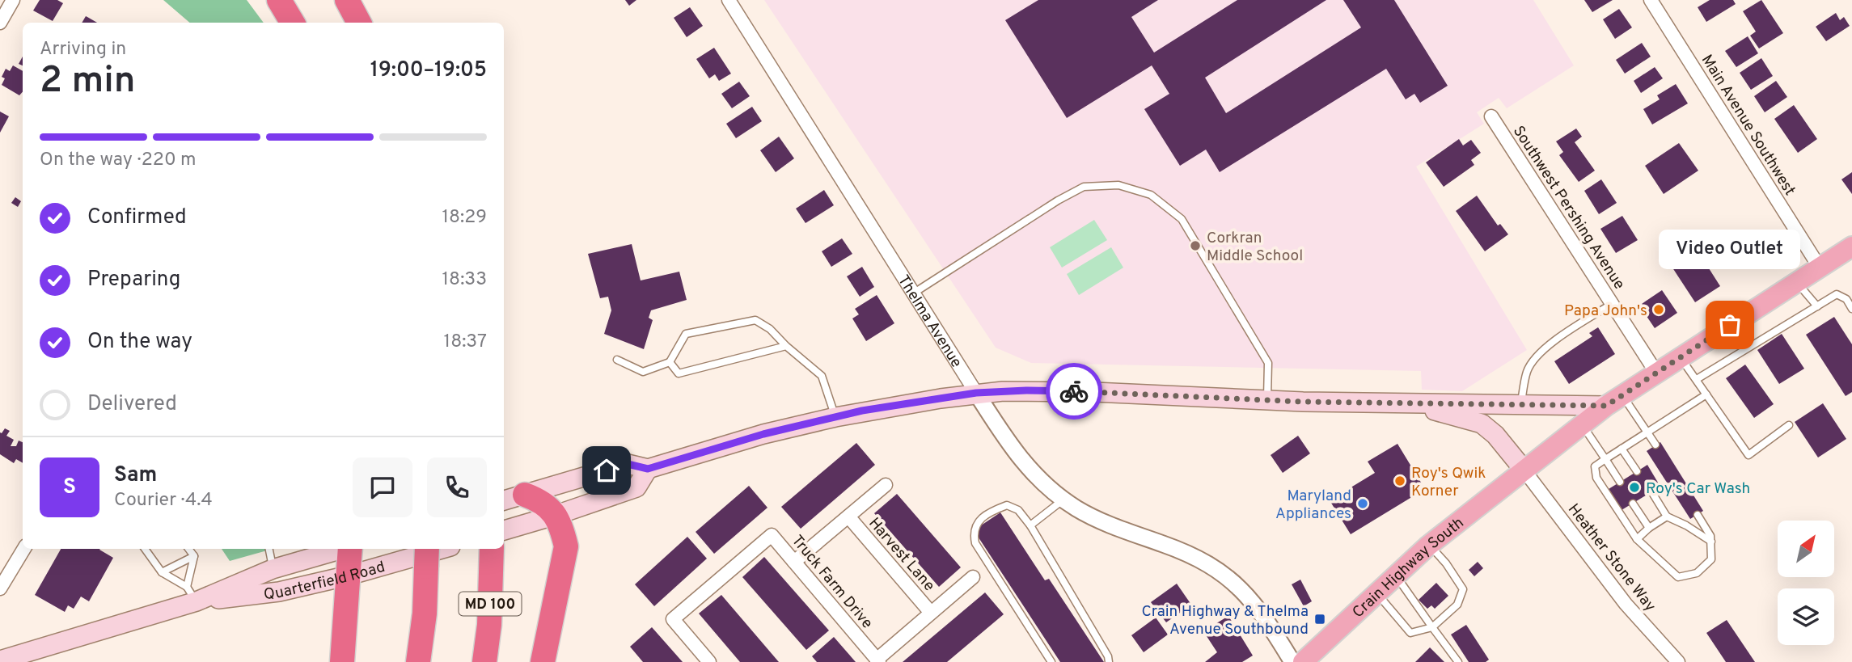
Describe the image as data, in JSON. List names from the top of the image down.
{
  "streets": {
    "highway": ["MD 100"],
    "main road": ["Crain Highway South", "Quarterfield Road"],
    "street": [
      "Main Avenue Southwest",
      "Southwest Pershing Avenue",
      "Thelma Avenue",
      "Harvest Lane",
      "Heather Stone Way",
      "Truck Farm Drive"
    ]
  },
  "crossings": [
    ["Main Avenue Southwest", "Crain Highway South"],
    ["Southwest Pershing Avenue", "Crain Highway South"],
    ["Heather Stone Way", "Crain Highway South"]
  ],
  "places": {
    "other": [
      "Corkran Middle School",
      "Papa John's",
      "Video Outlet",
      "Roy's Qwik Korner",
      "Roy's Car Wash",
      "Maryland Appliances"
    ],
    "transit": ["Crain Highway & Thelma Avenue Southbound"]
  },
  "north": "top right",
  "page": {
    "heading": ["2 min", "Arriving in", "19:00–19:05"],
    "panel": ["Sam", "Courier · 4.4"],
    "bar": "On the way · 220 m",
    "list": [
      ["Confirmed", "18:29"],
      ["Preparing", "18:33"],
      ["On the way", "18:37"],
      "Delivered"
    ],
    "bubble": "Video Outlet",
    "round": "S"
  }
}
